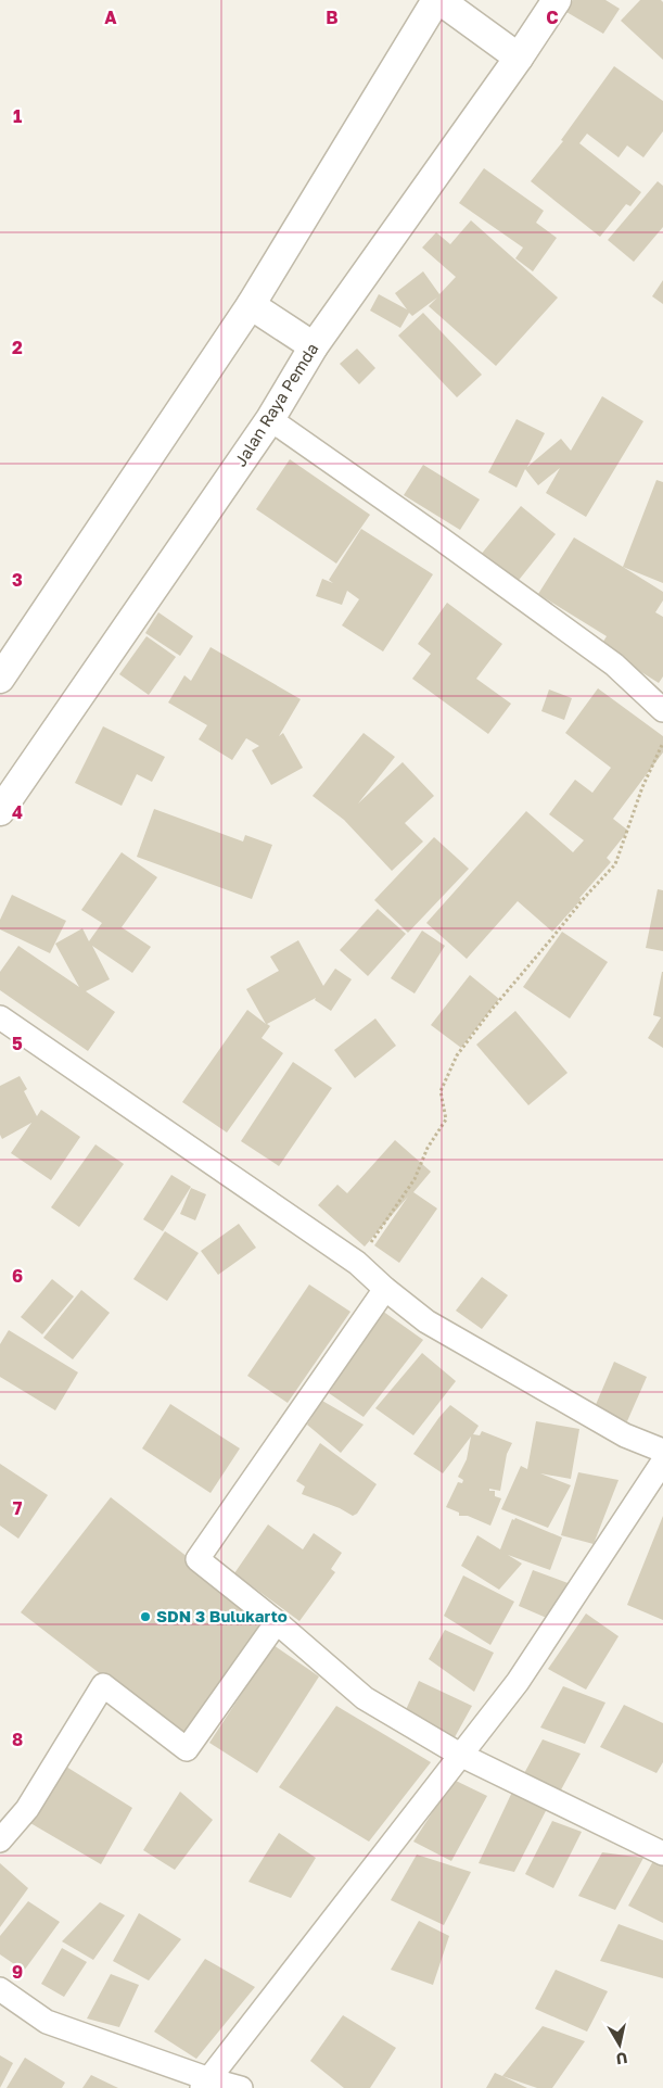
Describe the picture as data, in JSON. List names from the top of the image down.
{
  "streets": {
    "street": ["Jalan Raya Pemda"]
  },
  "places": ["SDN 3 Bulukarto"],
  "north": "bottom",
  "grid": {
    "columns": ["A", "B", "C"],
    "rows": [
      "1",
      "2",
      "3",
      "4",
      "5",
      "6",
      "7",
      "8",
      "9"
    ]
  }
}
